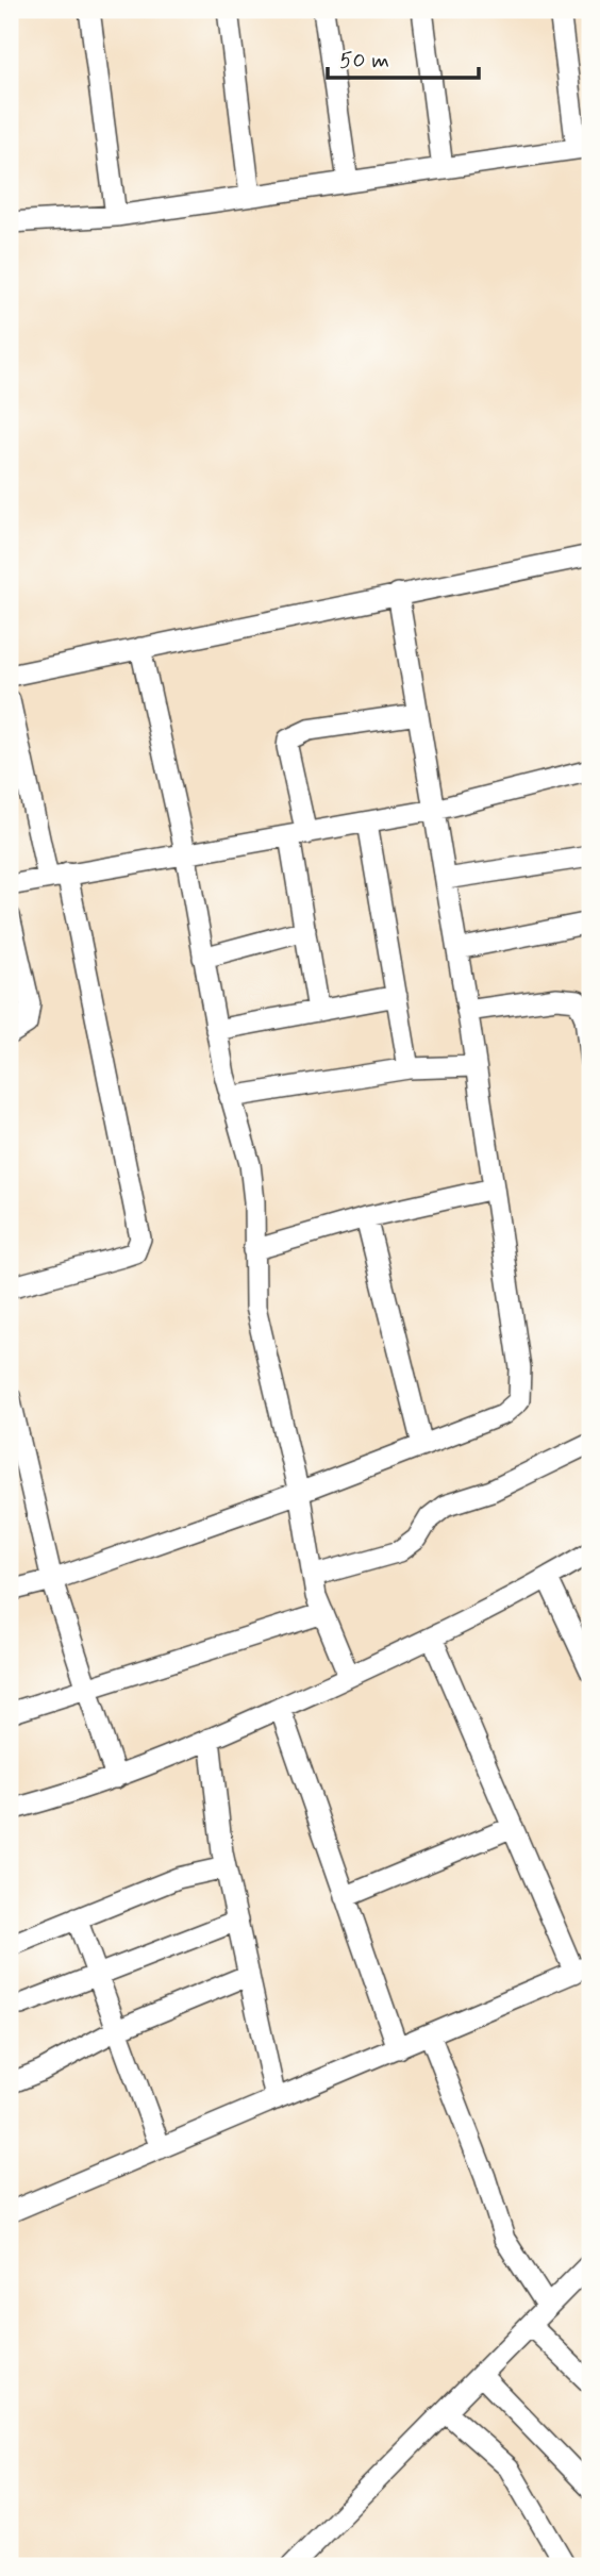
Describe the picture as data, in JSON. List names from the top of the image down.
{
  "scale_bar": "50 m"
}
